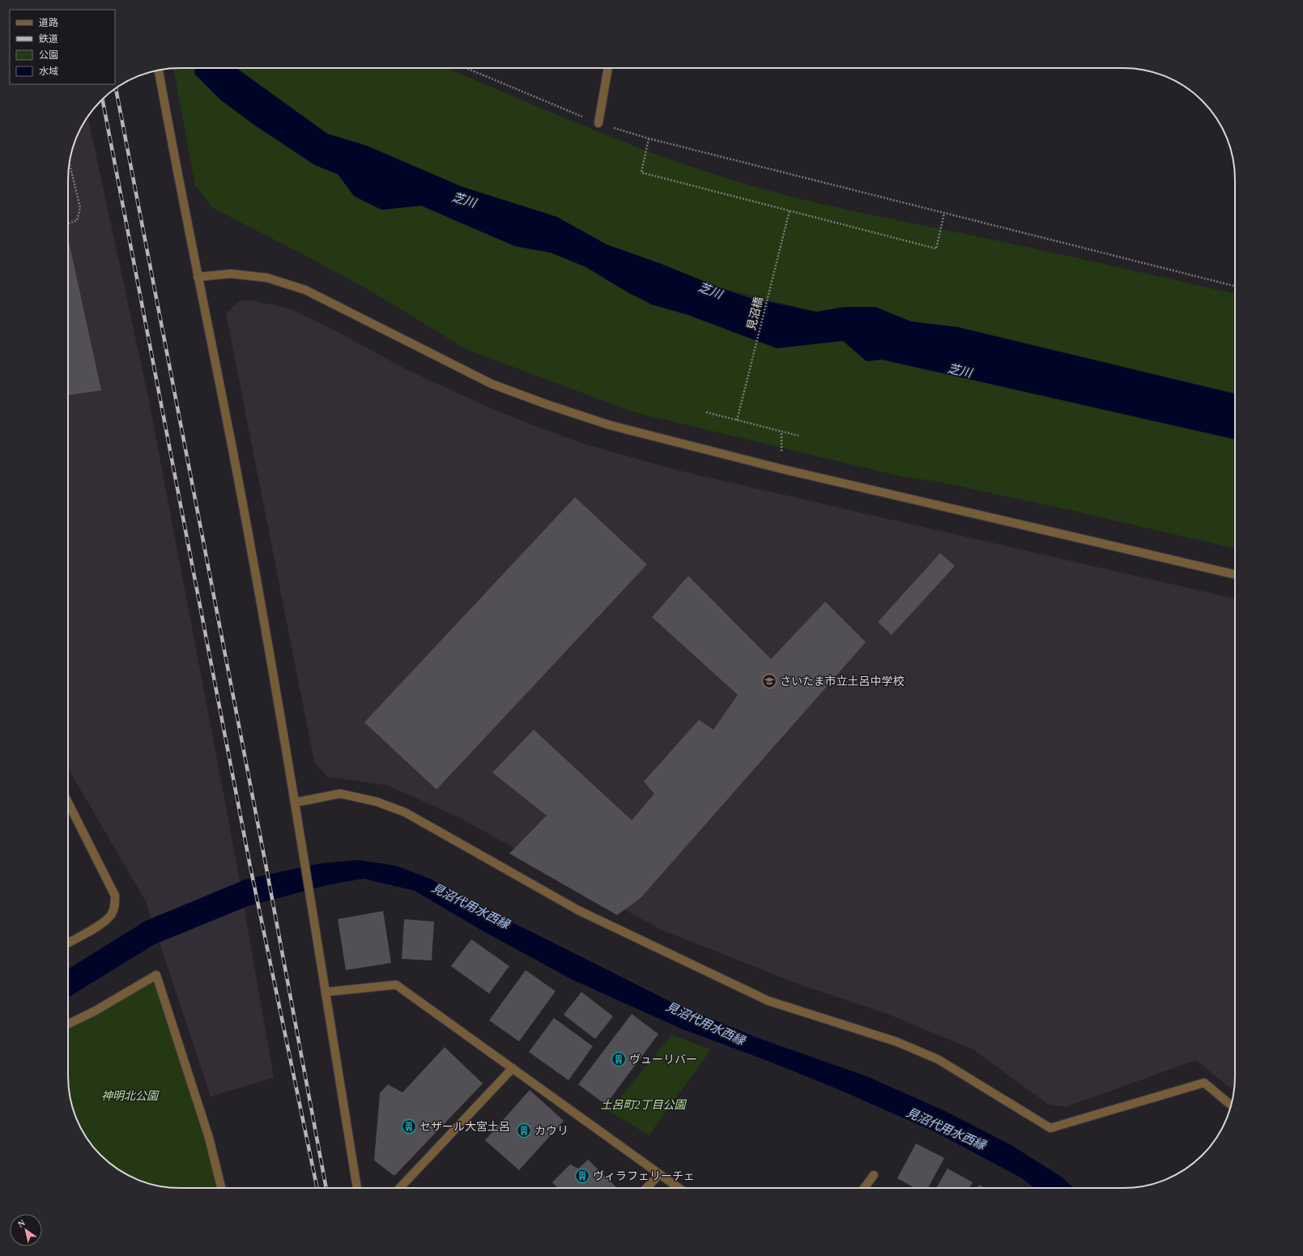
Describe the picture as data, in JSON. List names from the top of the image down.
{
  "streets": {
    "path": ["見沼橋"]
  },
  "water": ["芝川", "見沼代用水西縁"],
  "parks": ["神明北公園", "土呂町2丁目公園"],
  "places": {
    "school or university": ["さいたま市立土呂中学校"],
    "building": [
      "ヴューリバー",
      "セザール大宮土呂",
      "カウリ",
      "ヴィラフェリーチェ"
    ]
  },
  "legend": [
    "道路",
    "鉄道",
    "公園",
    "水域"
  ],
  "north": "top left"
}
